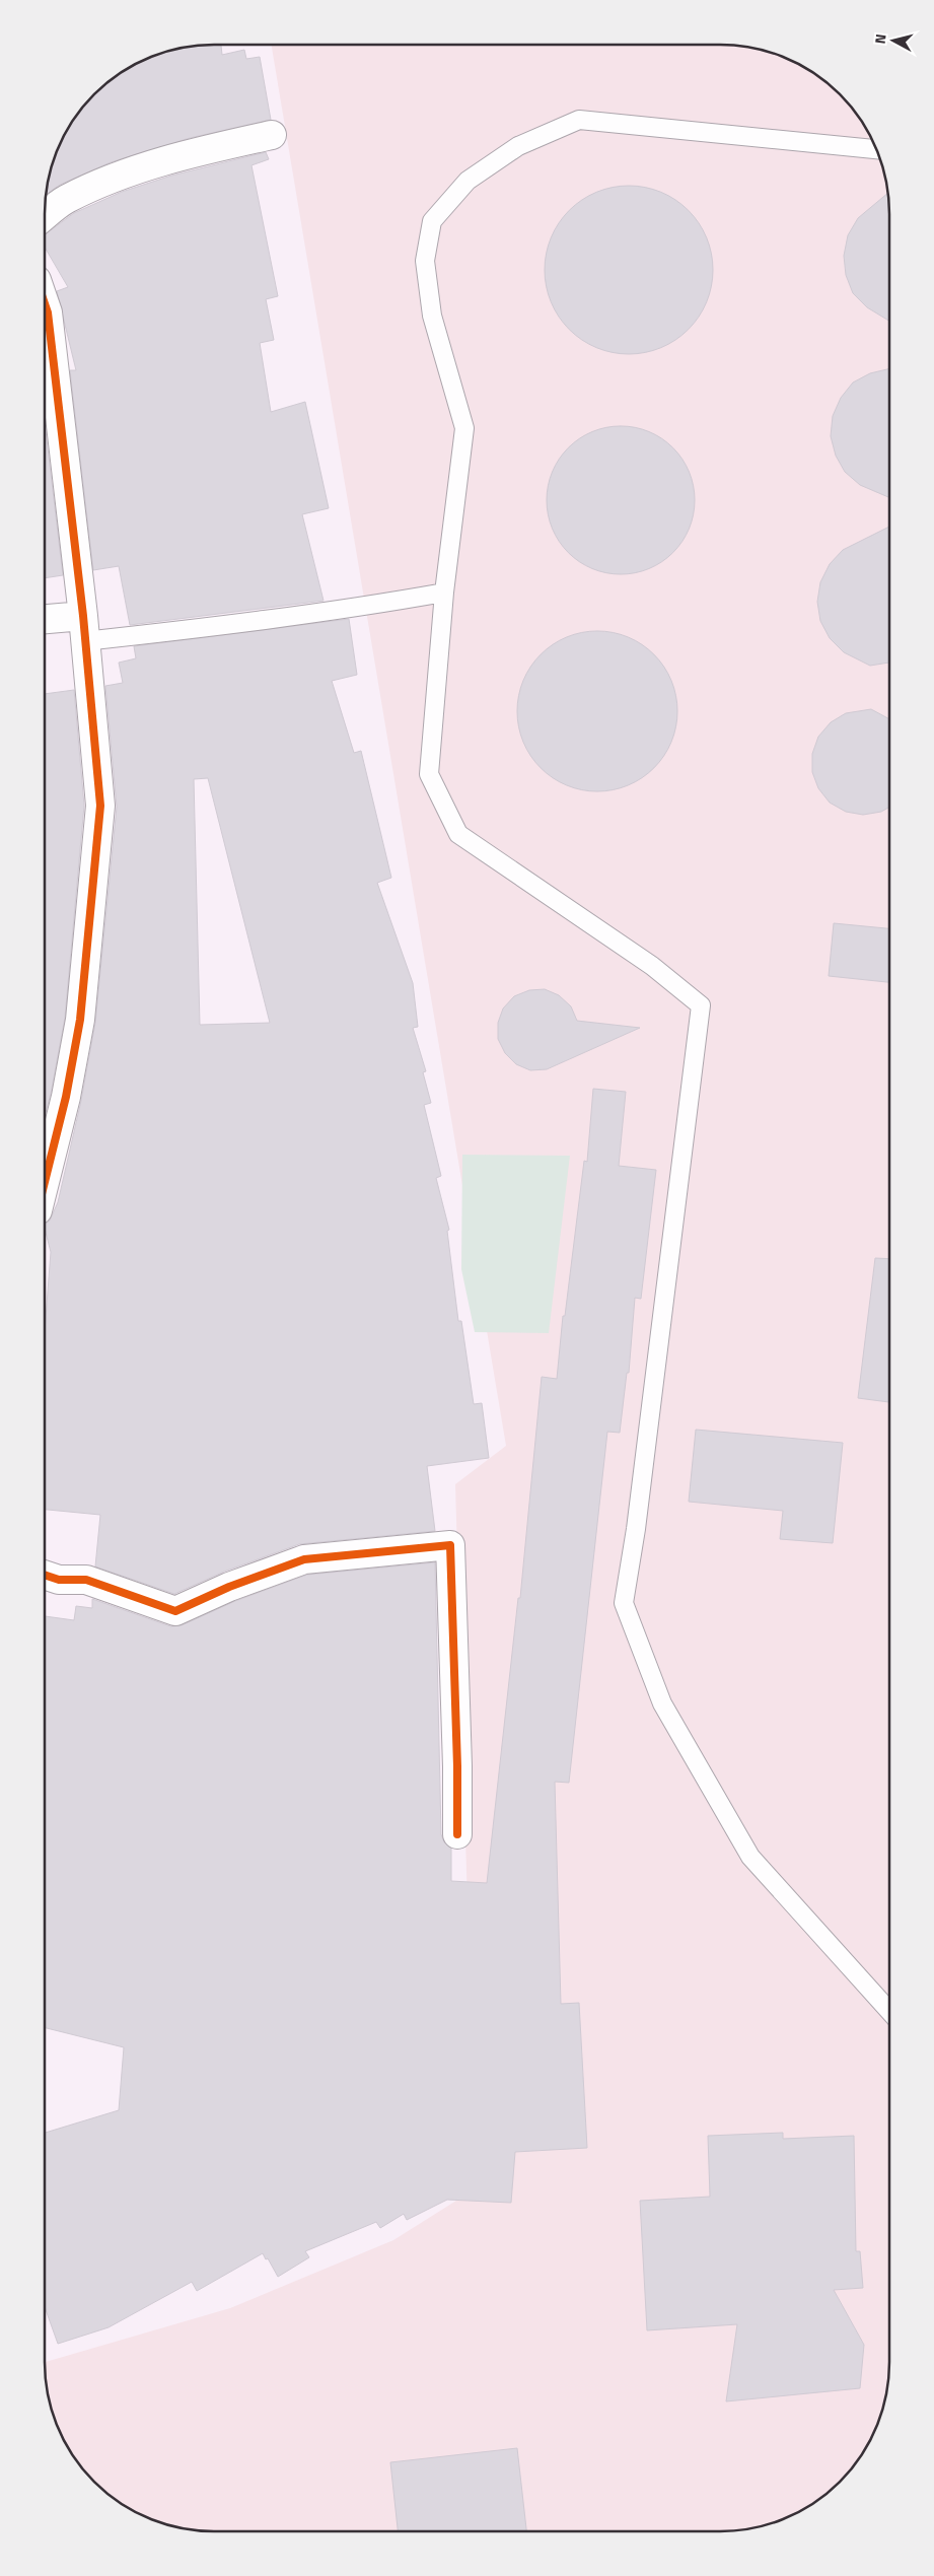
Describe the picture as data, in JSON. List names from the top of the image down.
{
  "north": "left"
}
